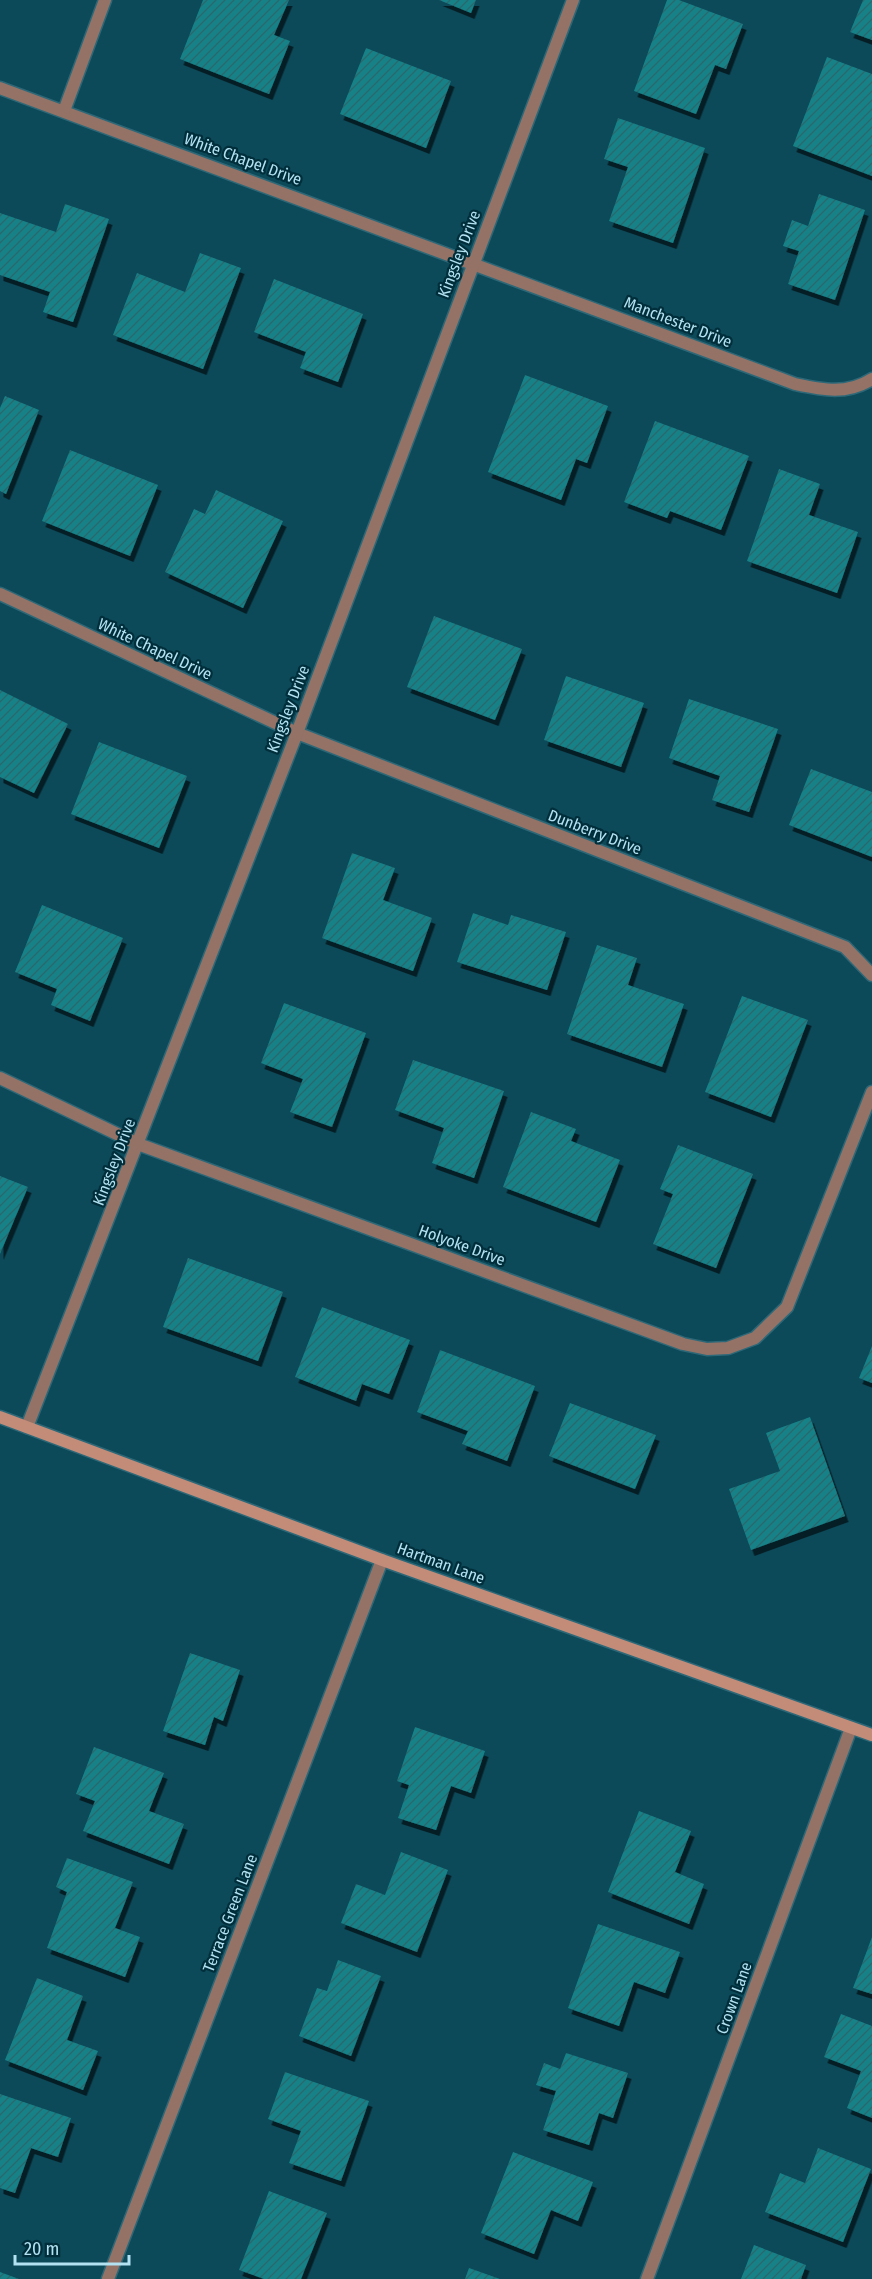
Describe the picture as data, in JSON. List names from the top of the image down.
{
  "streets": {
    "street": [
      "White Chapel Drive",
      "Kingsley Drive",
      "Manchester Drive",
      "Dunberry Drive",
      "Holyoke Drive",
      "Hartman Lane",
      "Terrace Green Lane",
      "Crown Lane"
    ]
  },
  "crossings": [
    ["White Chapel Drive", "Kingsley Drive"],
    ["White Chapel Drive", "Manchester Drive"],
    ["White Chapel Drive", "Dunberry Drive"],
    ["Kingsley Drive", "Manchester Drive"],
    ["Kingsley Drive", "Dunberry Drive"],
    ["Kingsley Drive", "Holyoke Drive"],
    ["Kingsley Drive", "Hartman Lane"],
    ["Hartman Lane", "Terrace Green Lane"],
    ["Hartman Lane", "Crown Lane"]
  ],
  "scale_bar": "20 m"
}
